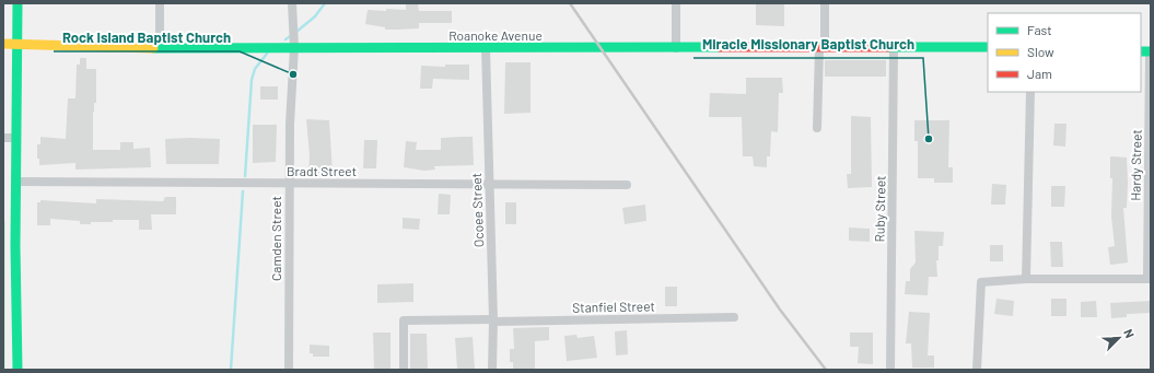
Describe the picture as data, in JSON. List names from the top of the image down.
{
  "streets": {
    "street": [
      "Roanoke Avenue",
      "Hardy Street",
      "Bradt Street",
      "Ruby Street",
      "Ocoee Street",
      "Camden Street",
      "Stanfiel Street"
    ]
  },
  "crossings": [
    ["Roanoke Avenue", "Ruby Street"],
    ["Roanoke Avenue", "Ocoee Street"],
    ["Roanoke Avenue", "Camden Street"],
    ["Bradt Street", "Ocoee Street"],
    ["Bradt Street", "Camden Street"],
    ["Ocoee Street", "Stanfiel Street"]
  ],
  "places": ["Rock Island Baptist Church", "Miracle Missionary Baptist Church"],
  "legend": ["Fast", "Slow", "Jam"],
  "north": "top right"
}
